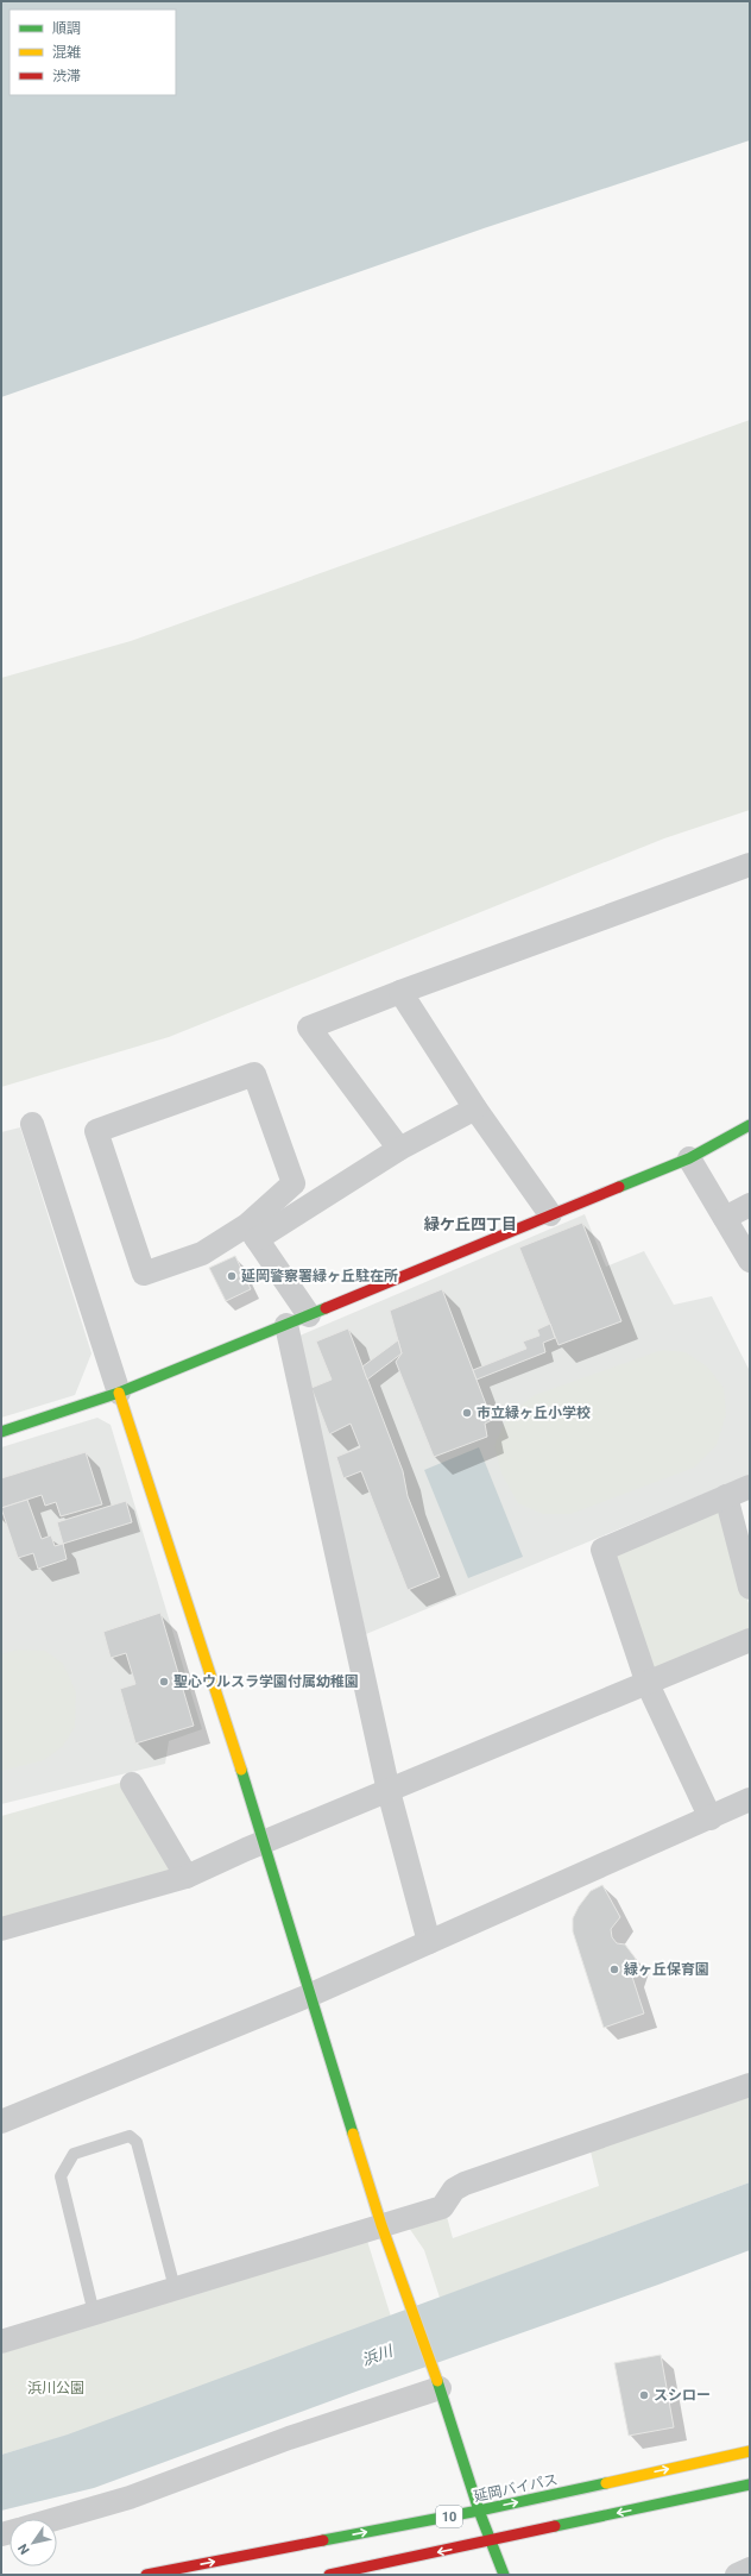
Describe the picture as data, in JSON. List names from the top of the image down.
{
  "streets": {
    "main road": ["延岡バイパス", "10"]
  },
  "districts": ["緑ケ丘四丁目"],
  "water": ["浜川"],
  "parks": ["浜川公園"],
  "places": [
    "延岡警察署緑ヶ丘駐在所",
    "市立緑ヶ丘小学校",
    "聖心ウルスラ学園付属幼稚園",
    "緑ヶ丘保育園",
    "スシロー"
  ],
  "legend": ["順調", "混雑", "渋滞"],
  "north": "bottom left"
}
